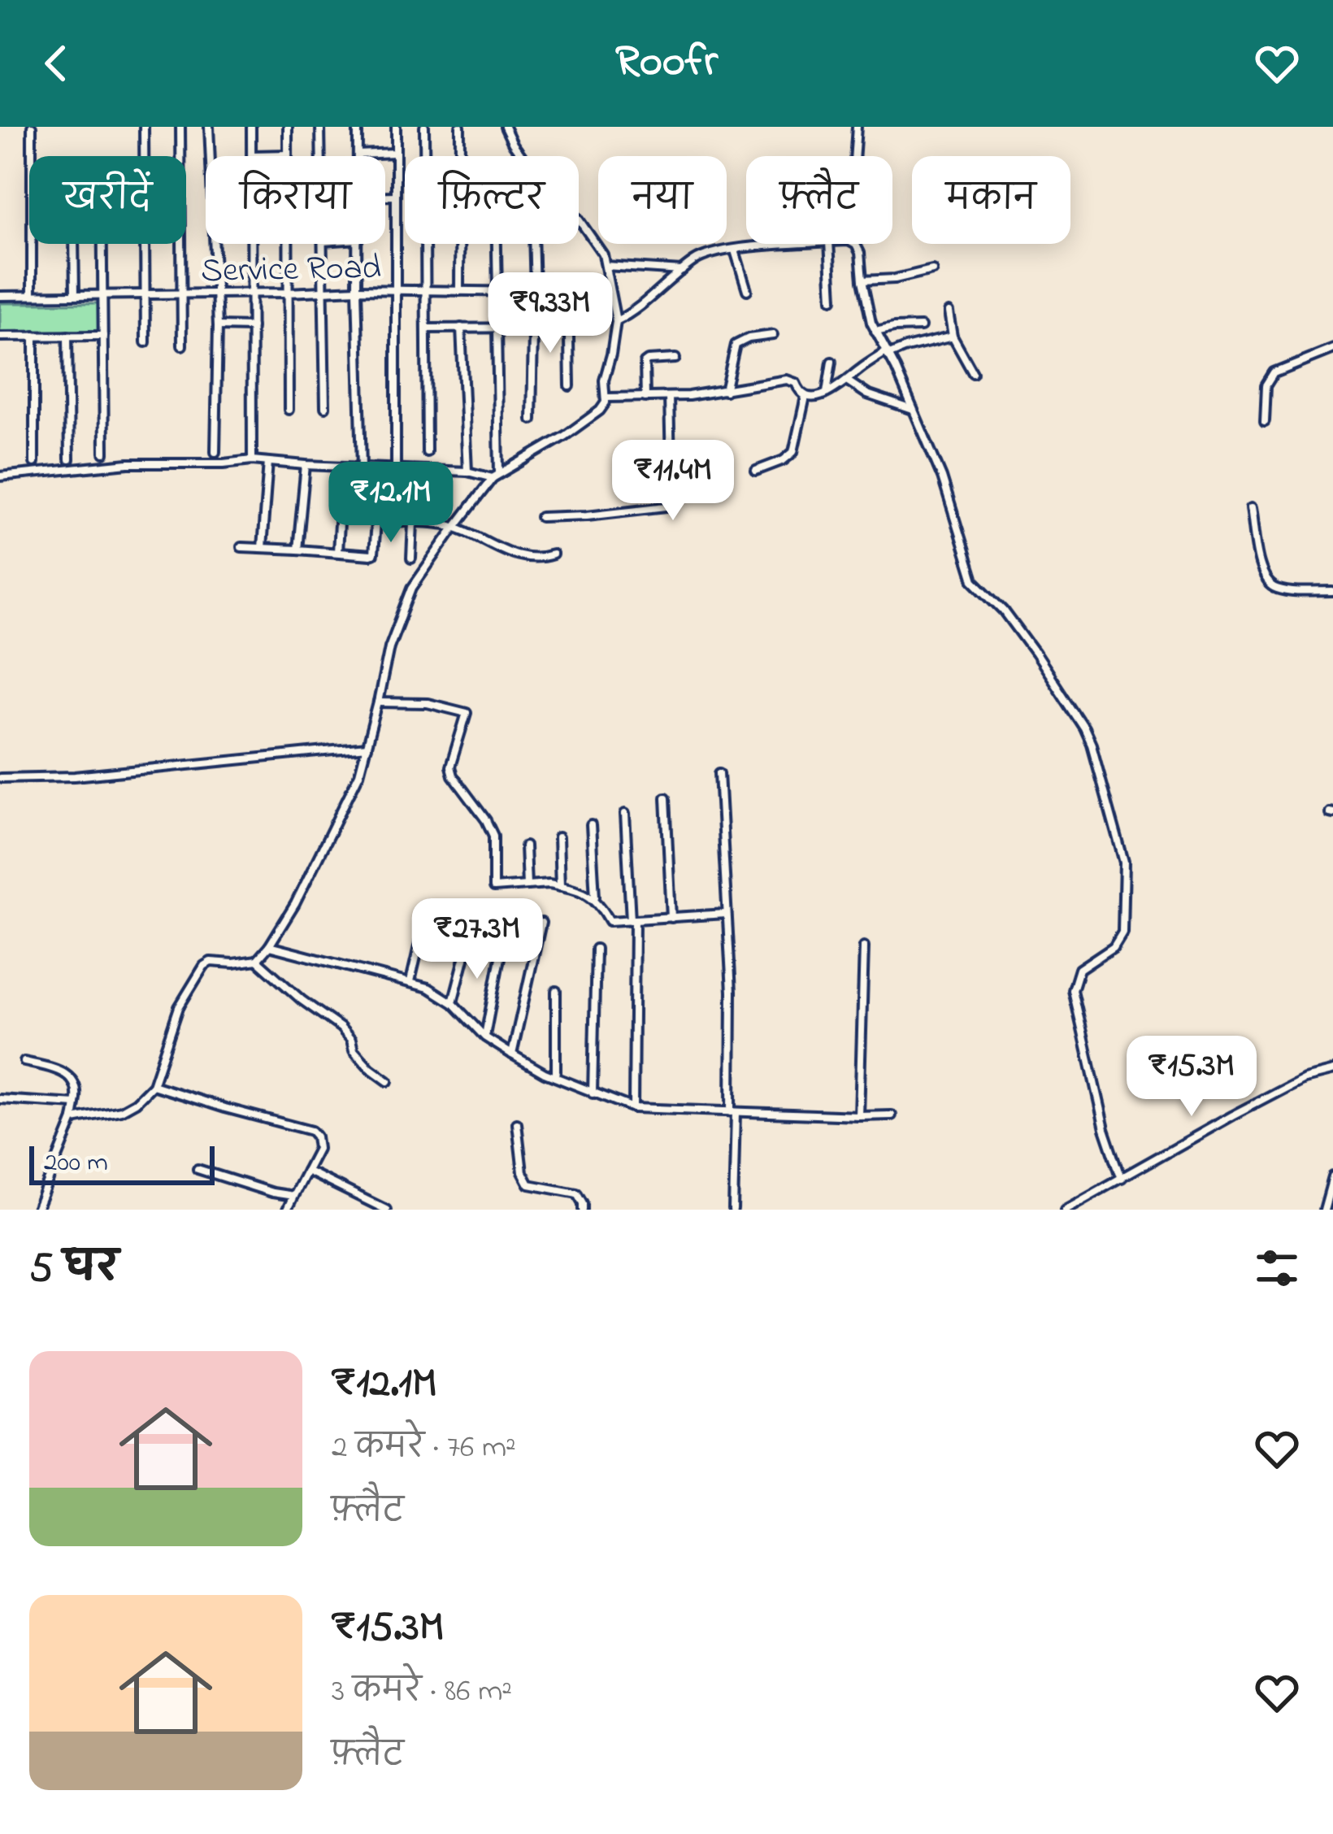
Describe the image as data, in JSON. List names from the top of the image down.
{
  "streets": {
    "street": ["Service Road"]
  },
  "scale_bar": "200 m",
  "page": {
    "header": "Roofr",
    "chip": [
      "खरीदें",
      "किराया",
      "फ़िल्टर",
      "नया",
      "फ़्लैट",
      "मकान"
    ],
    "price": [
      "₹9.33M",
      "₹11.4M",
      "₹12.1M",
      "₹27.3M",
      "₹15.3M"
    ],
    "scale": "200 m",
    "heading": "5 घर",
    "list": [
      {
        "name": "₹12.1M",
        "note": "2 कमरे · 76 m² · फ़्लैट"
      },
      {
        "name": "₹15.3M",
        "note": "3 कमरे · 86 m² · फ़्लैट"
      }
    ]
  }
}
